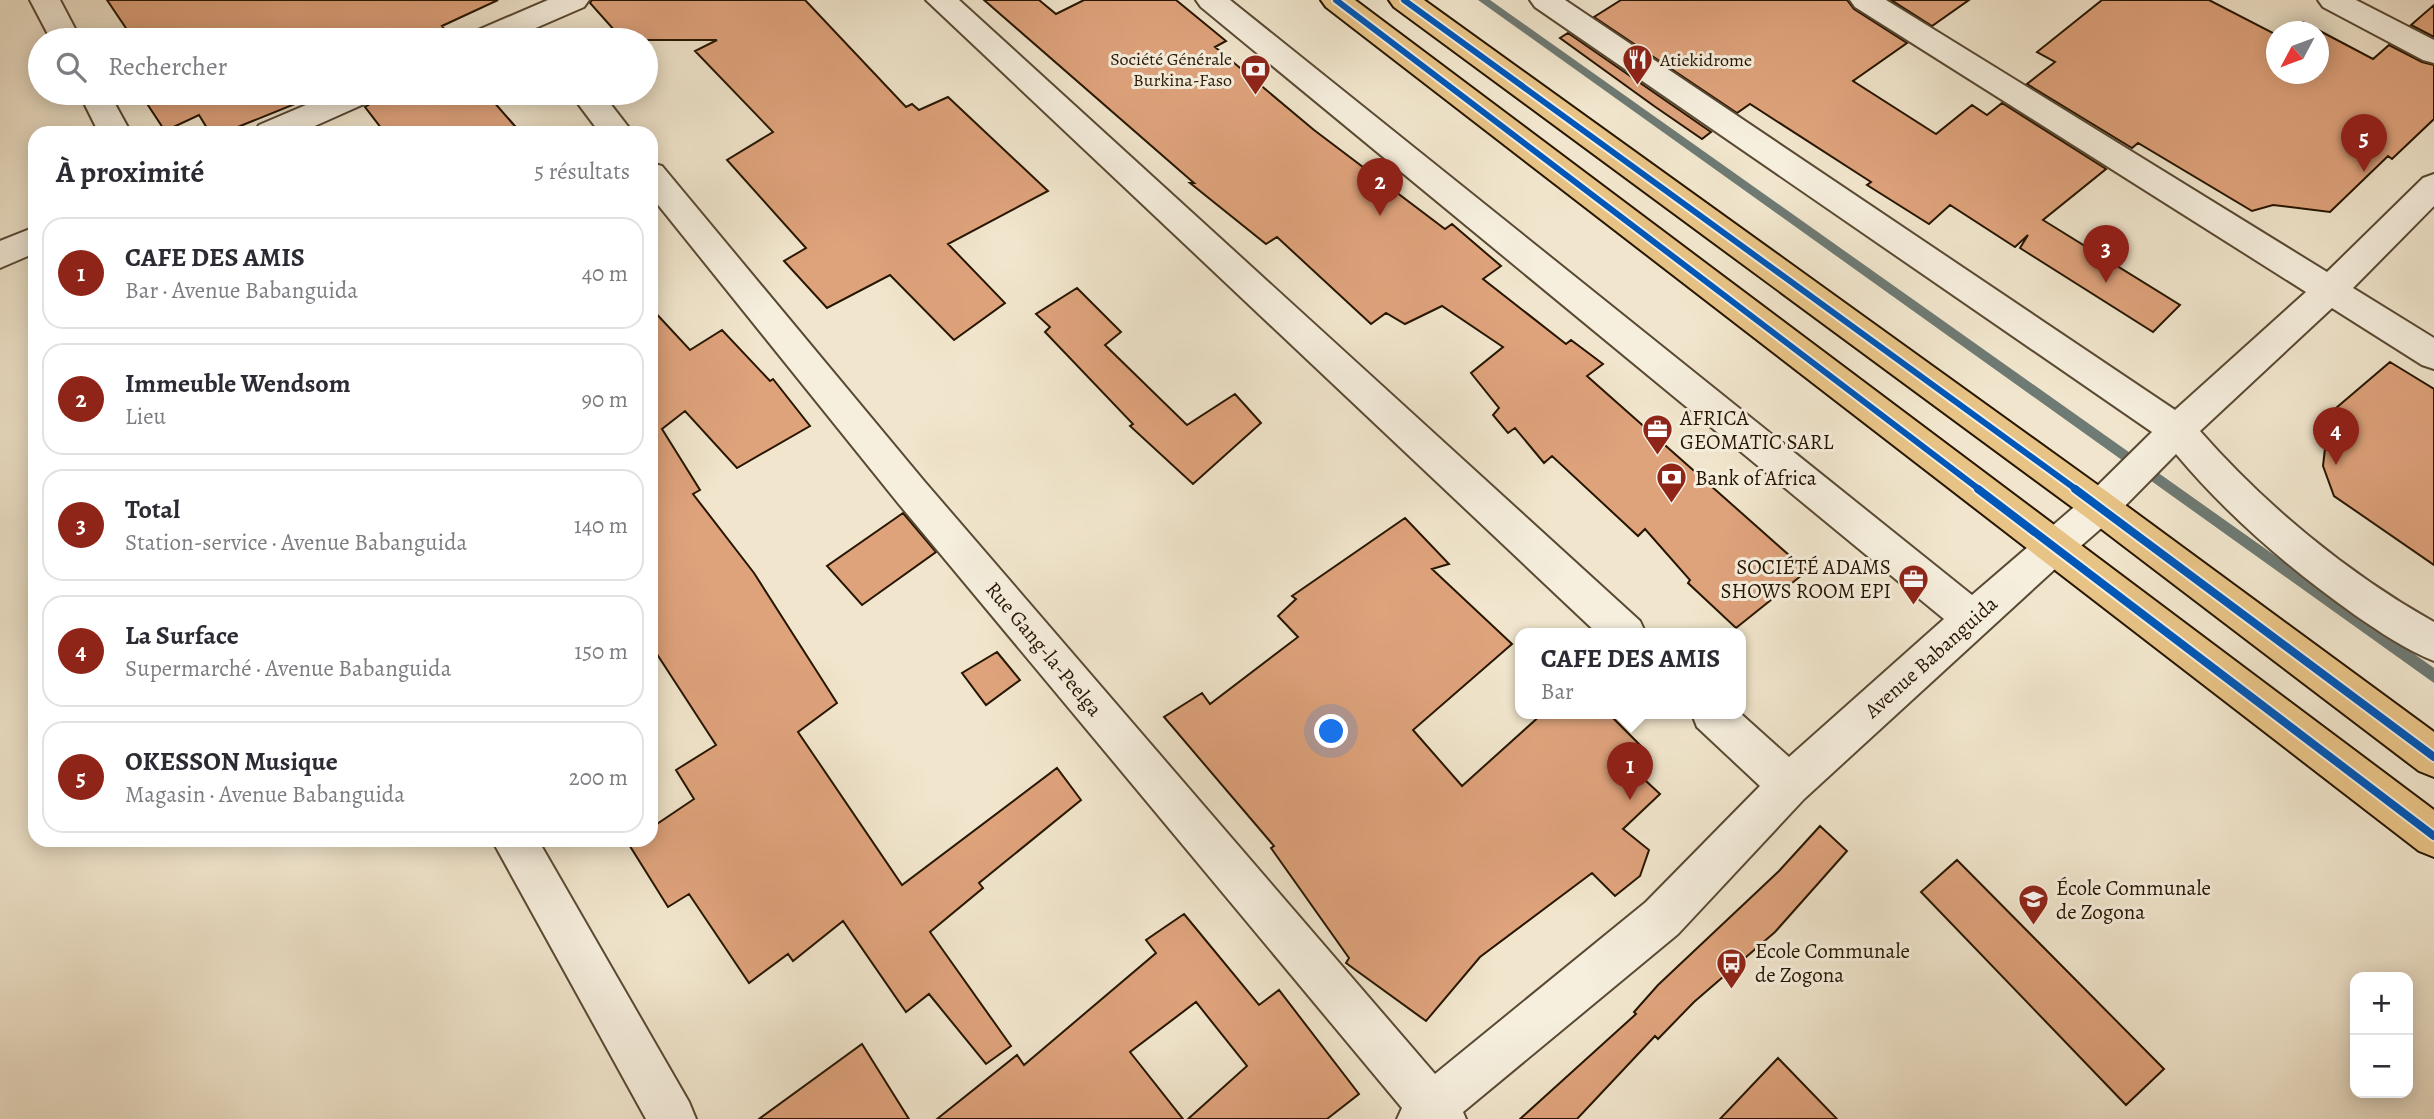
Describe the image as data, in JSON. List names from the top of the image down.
{
  "streets": {
    "street": ["Rue Gang-la-Peelga", "Avenue Babanguida"]
  },
  "crossings": [
    ["Rue Gang-la-Peelga", "Avenue Babanguida"]
  ],
  "places": {
    "restaurant": ["Atiekidrome"],
    "bank": ["Société Générale Burkina-Faso", "Bank of Africa"],
    "office": ["AFRICA GEOMATIC SARL", "SOCIÉTÉ ADAMS SHOWS ROOM EPI"],
    "school or university": ["École Communale de Zogona"],
    "bus stop": ["Ecole Communale de Zogona"]
  },
  "north": "bottom left",
  "page": {
    "search": "Rechercher",
    "pins": [
      "5",
      "2",
      "3",
      "4",
      "1"
    ],
    "heading": ["À proximité", "5 résultats"],
    "list": [
      {
        "mark": "1",
        "name": "CAFE DES AMIS",
        "note": "Bar · Avenue Babanguida",
        "value": "40 m"
      },
      {
        "mark": "2",
        "name": "Immeuble Wendsom",
        "note": "Lieu",
        "value": "90 m"
      },
      {
        "mark": "3",
        "name": "Total",
        "note": "Station-service · Avenue Babanguida",
        "value": "140 m"
      },
      {
        "mark": "4",
        "name": "La Surface",
        "note": "Supermarché · Avenue Babanguida",
        "value": "150 m"
      },
      {
        "mark": "5",
        "name": "OKESSON Musique",
        "note": "Magasin · Avenue Babanguida",
        "value": "200 m"
      }
    ],
    "popup": ["CAFE DES AMIS", "Bar"],
    "map_buttons": ["+", "−"]
  }
}
